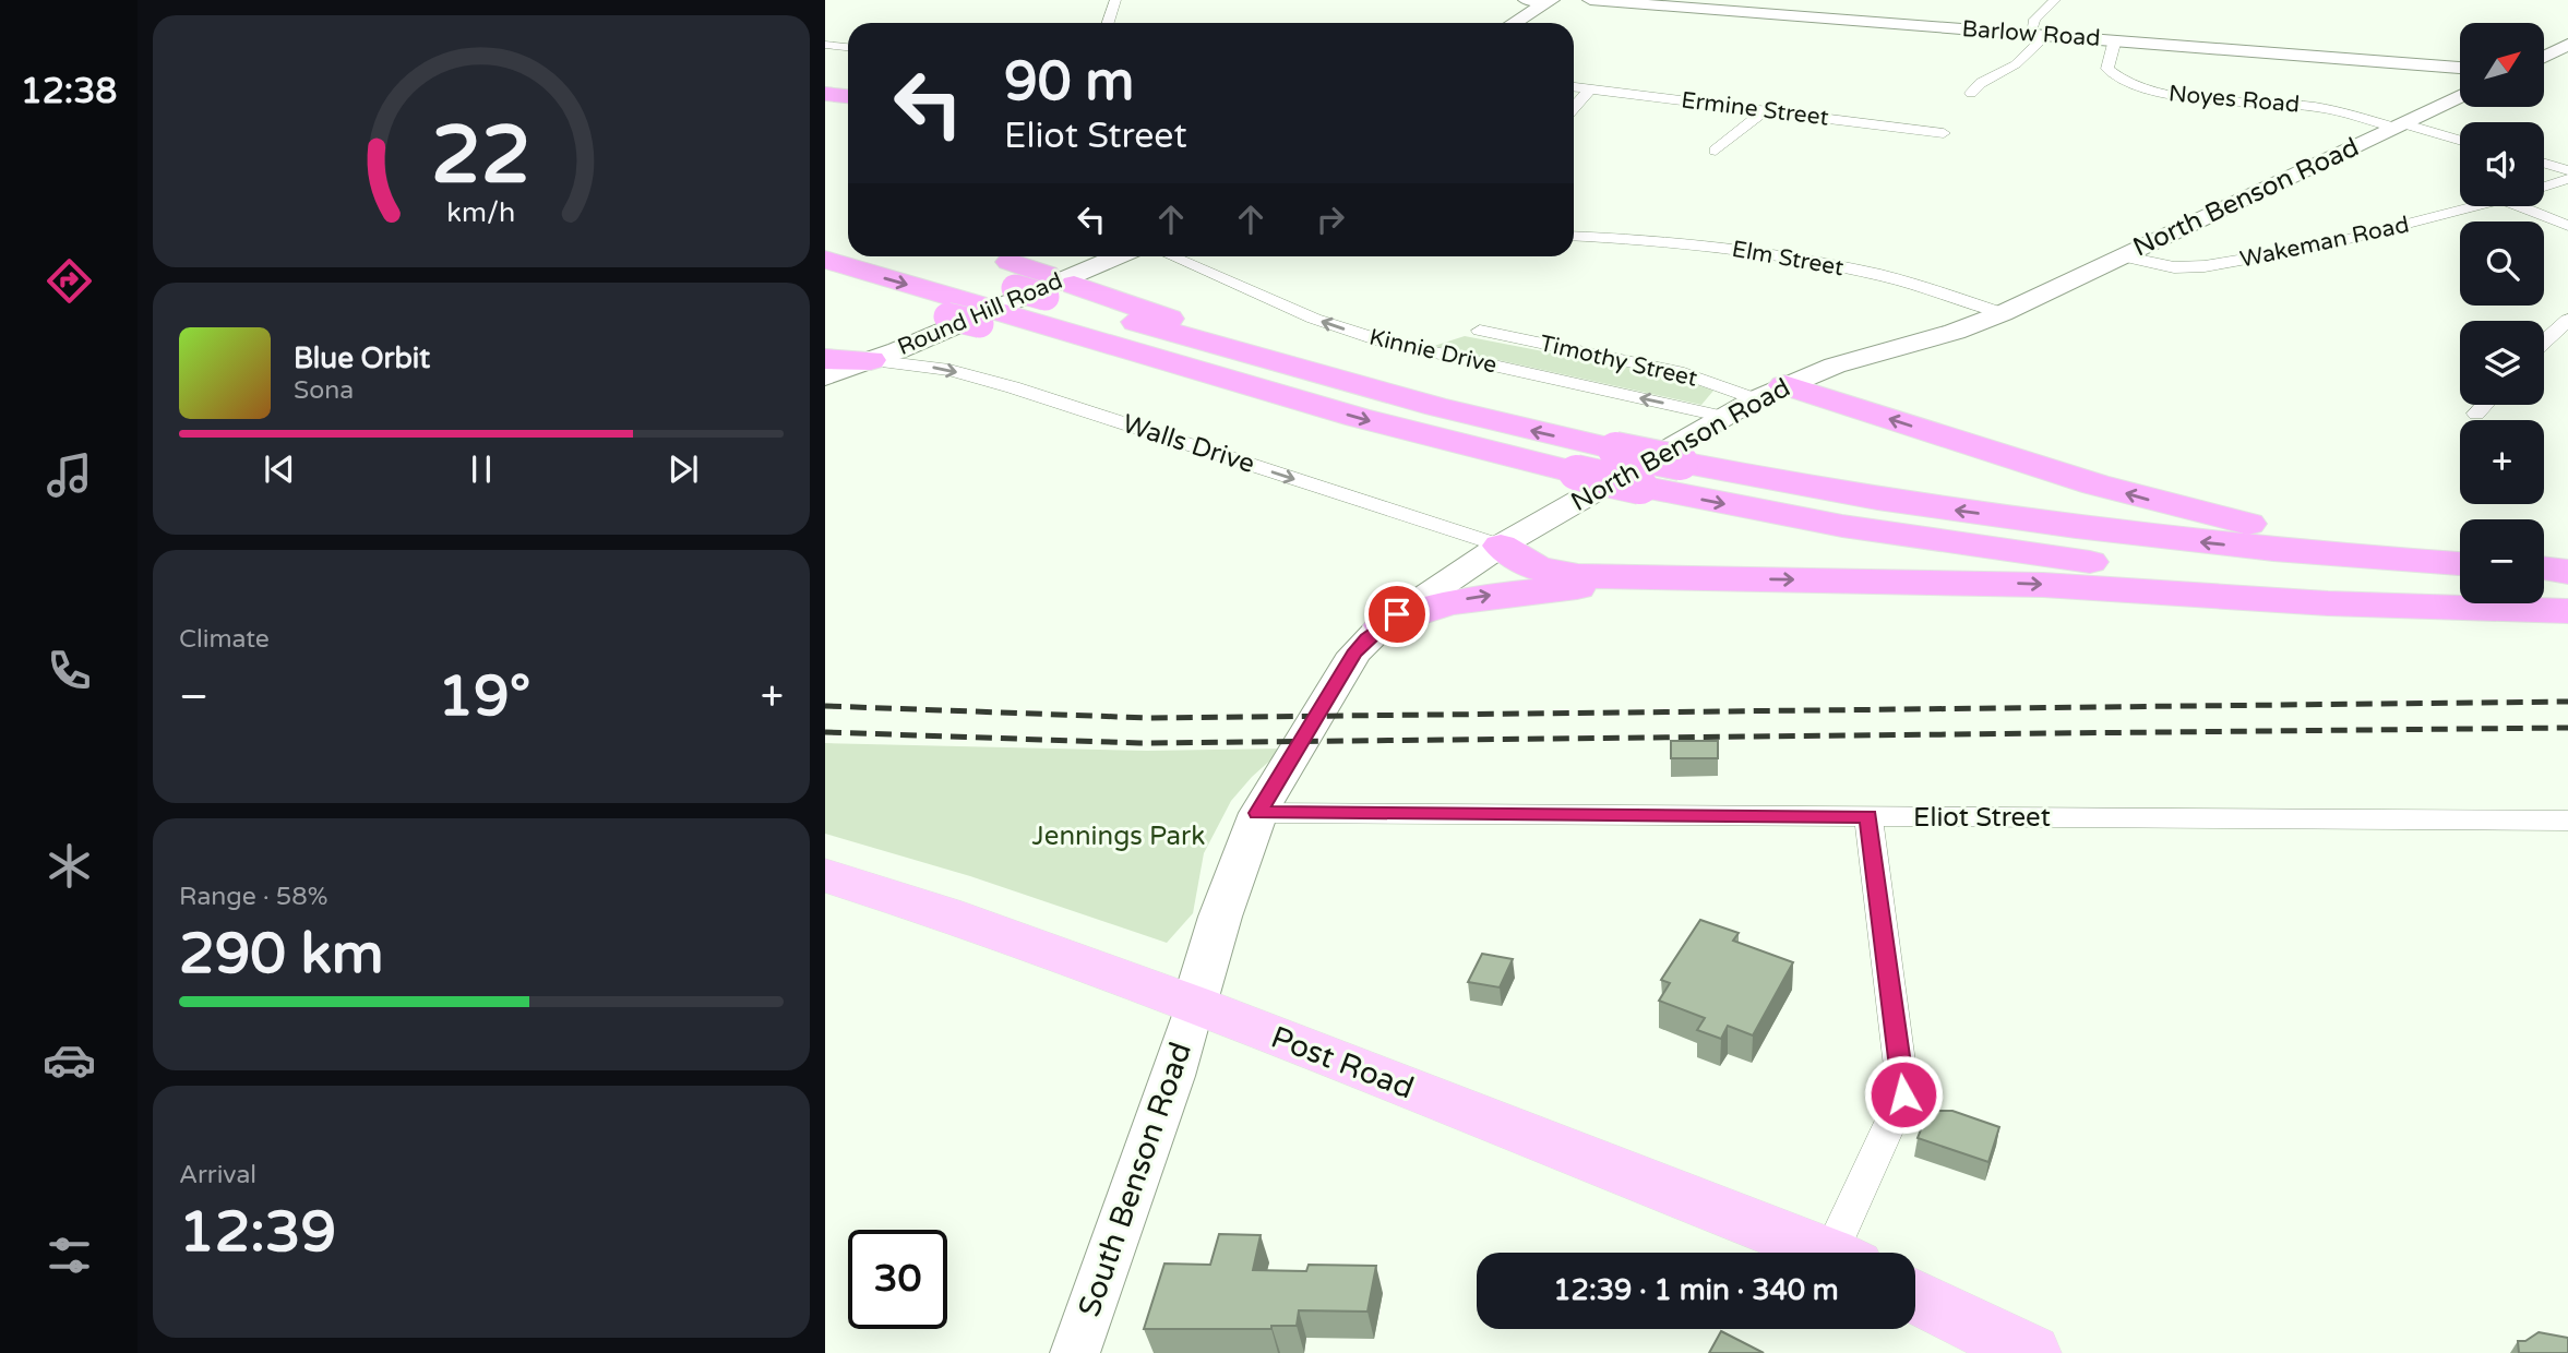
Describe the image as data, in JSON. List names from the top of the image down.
{
  "streets": {
    "main road": ["North Benson Road", "Round Hill Road", "Post Road"],
    "street": [
      "Barlow Road",
      "Noyes Road",
      "Ermine Street",
      "Wakeman Road",
      "Elm Street",
      "Kinnie Drive",
      "Timothy Street",
      "Walls Drive",
      "Eliot Street",
      "South Benson Road"
    ]
  },
  "crossings": [
    ["Barlow Road", "Noyes Road"],
    ["Noyes Road", "North Benson Road"],
    ["North Benson Road", "Wakeman Road"],
    ["North Benson Road", "Elm Street"],
    ["North Benson Road", "Kinnie Drive"],
    ["North Benson Road", "Timothy Street"],
    ["North Benson Road", "Walls Drive"],
    ["North Benson Road", "Eliot Street"],
    ["North Benson Road", "Post Road"],
    ["North Benson Road", "South Benson Road"],
    ["Round Hill Road", "Walls Drive"],
    ["Post Road", "South Benson Road"]
  ],
  "one_way": ["Kinnie Drive", "Walls Drive"],
  "parks": ["Jennings Park"],
  "north": "top right",
  "page": {
    "tabs": "12:38",
    "map_buttons": ["+", "−"],
    "turn": ["90 m", "Eliot Street"],
    "song": ["Blue Orbit", "Sona"],
    "tile": [
      "Climate",
      ["Range · 58%", "290 km"],
      ["Arrival", "12:39"]
    ],
    "heat": ["−", "19°", "+"],
    "limit": "30",
    "trip": "12:39 · 1 min · 340 m",
    "gauge": ["22", "km/h"]
  }
}
